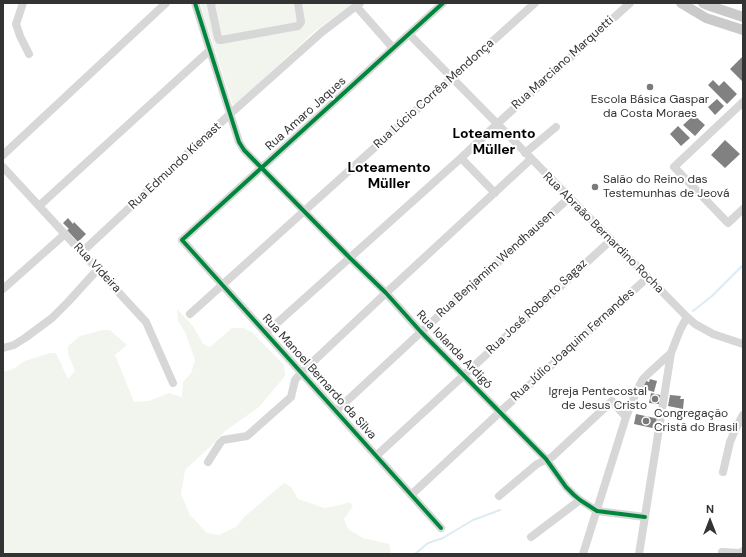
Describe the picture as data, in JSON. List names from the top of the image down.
{
  "streets": {
    "street": [
      "Rua Marciano Marquetti",
      "Rua Lúcio Corrêa Mendonça",
      "Rua Amaro Jaques",
      "Rua Edmundo Kienast",
      "Rua Abraão Bernardino Rocha",
      "Rua Benjamim Wendhausen",
      "Rua Videira",
      "Rua José Roberto Sagaz",
      "Rua Júlio Joaquim Fernandes",
      "Rua Iolanda Ardigó",
      "Rua Manoel Bernardo da Silva"
    ]
  },
  "crossings": [
    ["Rua Marciano Marquetti", "Rua Abraão Bernardino Rocha"],
    ["Rua Marciano Marquetti", "Rua Iolanda Ardigó"],
    ["Rua Marciano Marquetti", "Rua Manoel Bernardo da Silva"],
    ["Rua Lúcio Corrêa Mendonça", "Rua Abraão Bernardino Rocha"],
    ["Rua Lúcio Corrêa Mendonça", "Rua Iolanda Ardigó"],
    ["Rua Lúcio Corrêa Mendonça", "Rua Manoel Bernardo da Silva"],
    ["Rua Amaro Jaques", "Rua Abraão Bernardino Rocha"],
    ["Rua Amaro Jaques", "Rua Iolanda Ardigó"],
    ["Rua Amaro Jaques", "Rua Manoel Bernardo da Silva"],
    ["Rua Edmundo Kienast", "Rua Videira"],
    ["Rua Edmundo Kienast", "Rua Iolanda Ardigó"],
    ["Rua Abraão Bernardino Rocha", "Rua Benjamim Wendhausen"],
    ["Rua Abraão Bernardino Rocha", "Rua José Roberto Sagaz"],
    ["Rua Abraão Bernardino Rocha", "Rua Júlio Joaquim Fernandes"],
    ["Rua Benjamim Wendhausen", "Rua Iolanda Ardigó"],
    ["Rua Benjamim Wendhausen", "Rua Manoel Bernardo da Silva"],
    ["Rua José Roberto Sagaz", "Rua Iolanda Ardigó"],
    ["Rua José Roberto Sagaz", "Rua Manoel Bernardo da Silva"],
    ["Rua Júlio Joaquim Fernandes", "Rua Iolanda Ardigó"],
    ["Rua Júlio Joaquim Fernandes", "Rua Manoel Bernardo da Silva"]
  ],
  "districts": ["Loteamento Müller", "Loteamento Müller"],
  "places": [
    "Escola Básica Gaspar da Costa Moraes",
    "Salão do Reino das Testemunhas de Jeová",
    "Igreja Pentecostal de Jesus Cristo",
    "Congregação Cristã do Brasil"
  ],
  "north": "top"
}
